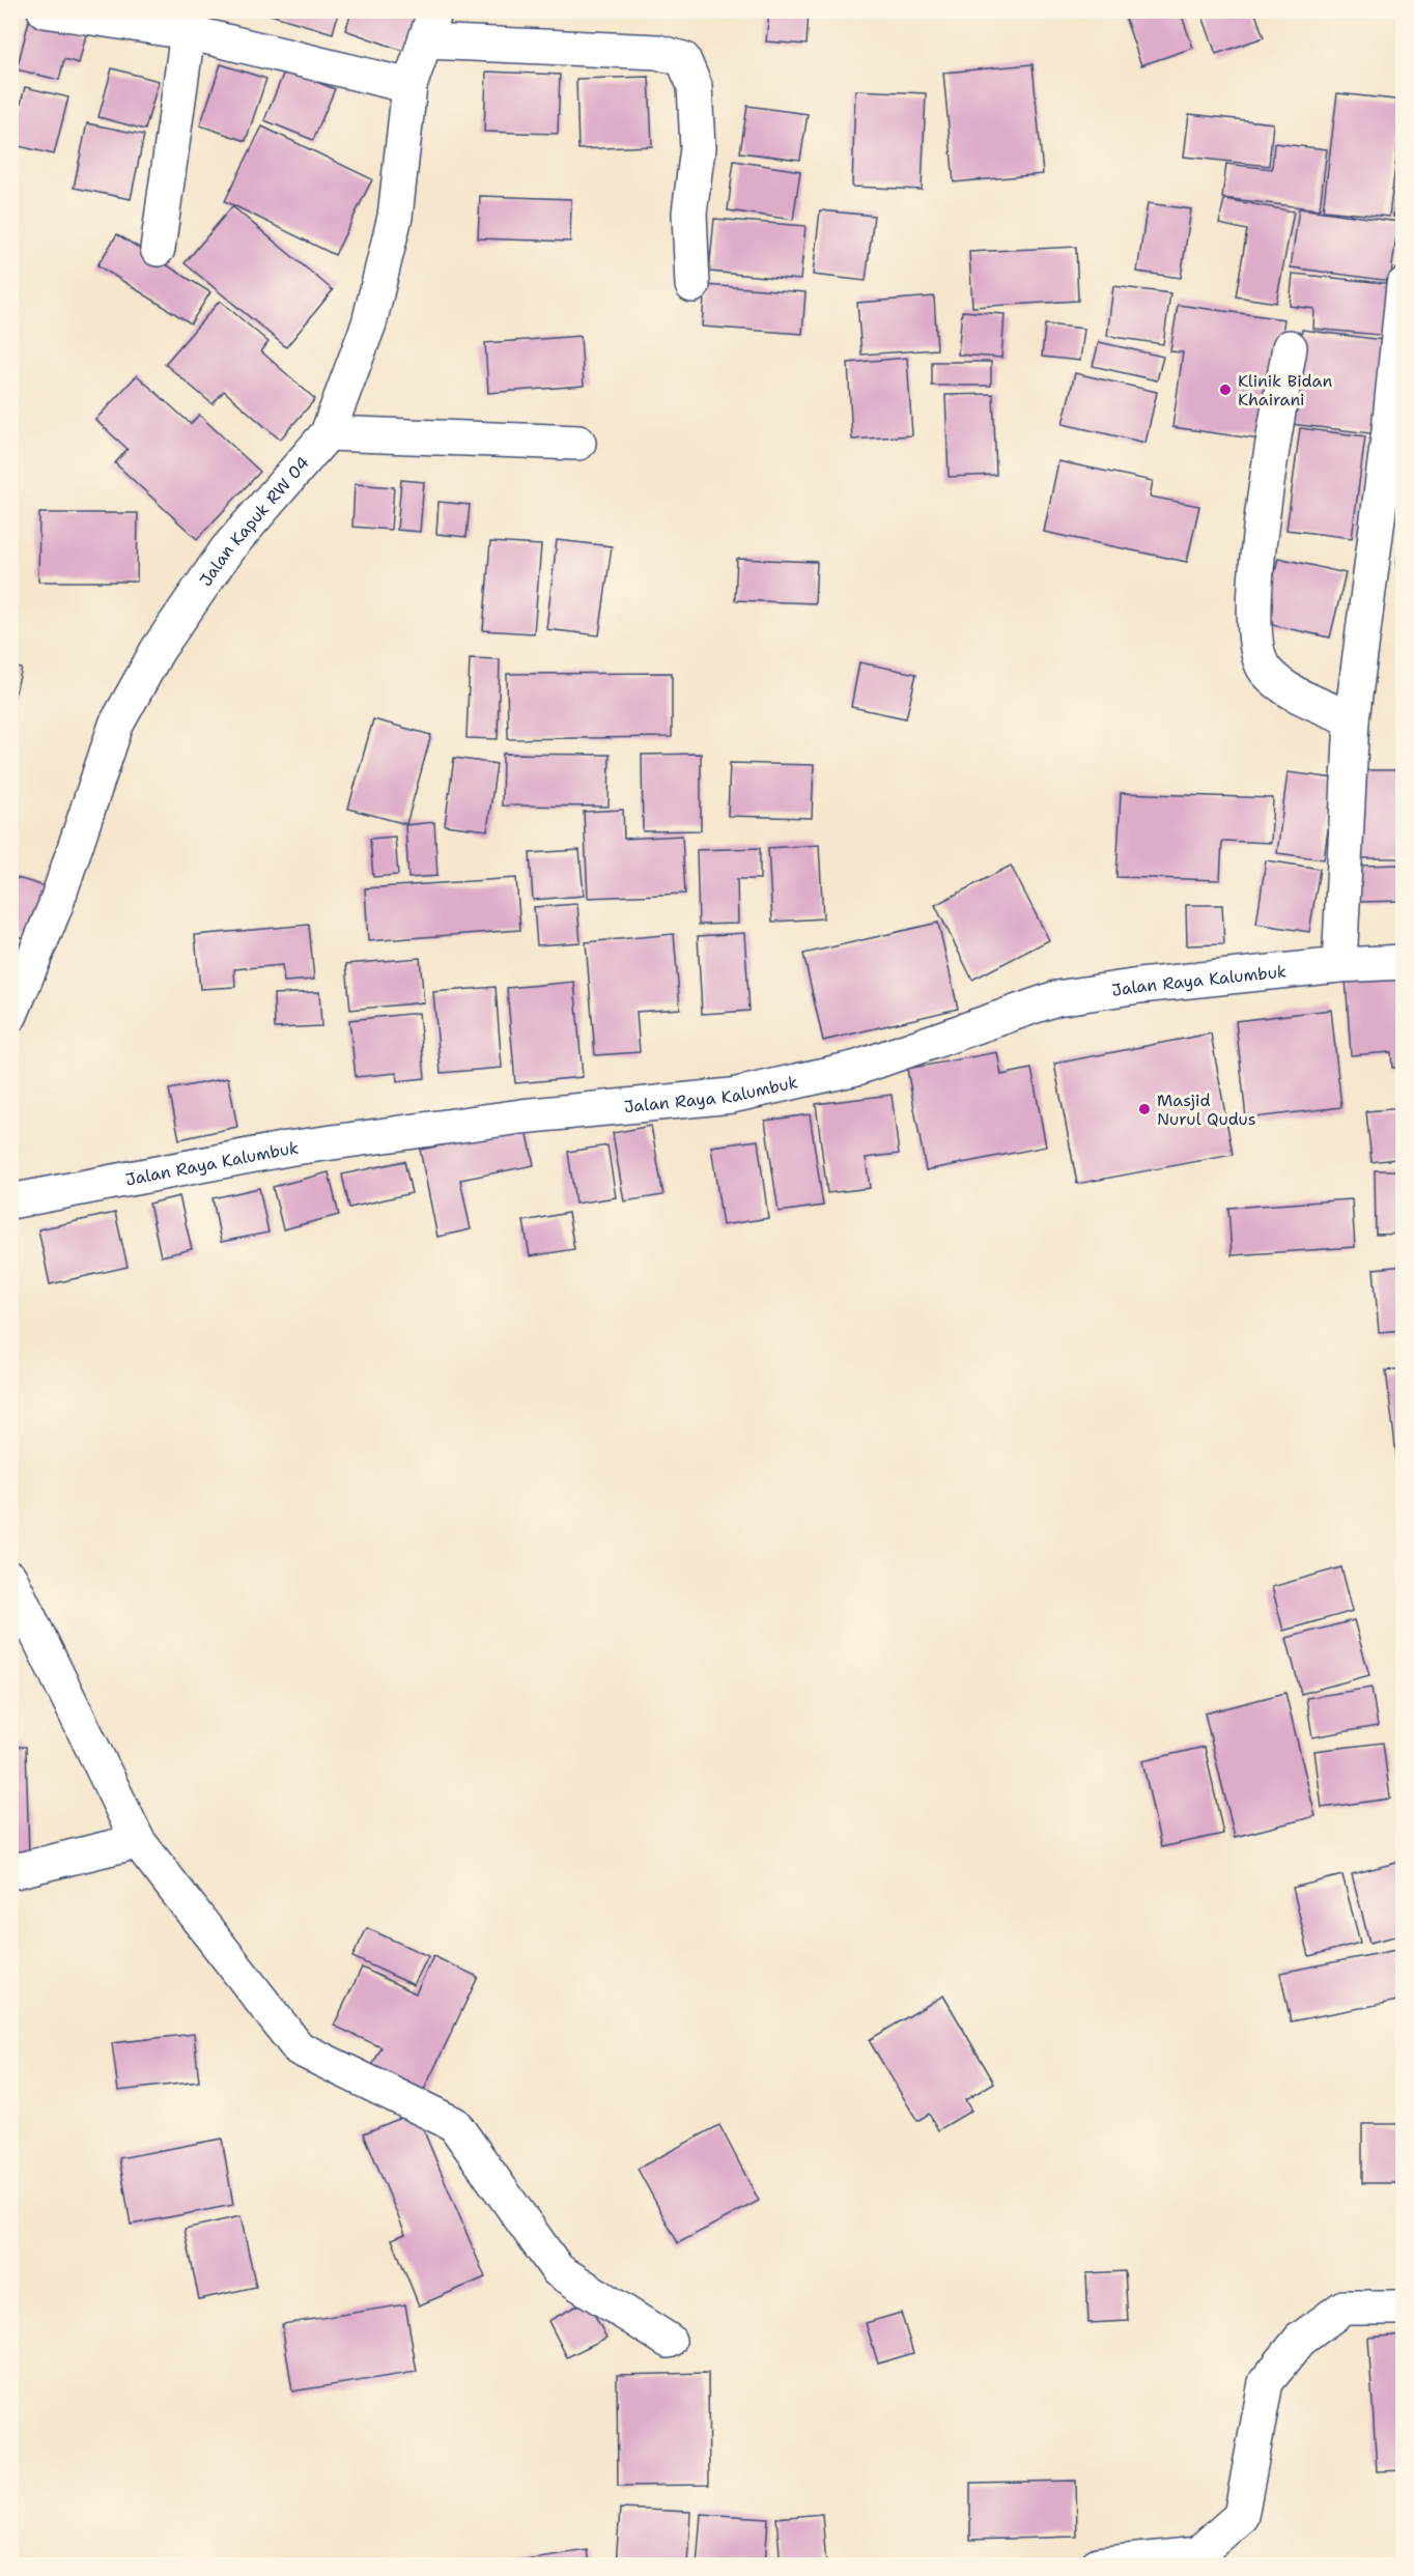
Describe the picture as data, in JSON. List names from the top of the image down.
{
  "streets": {
    "street": ["Jalan Kapuk RW 04", "Jalan Raya Kalumbuk"]
  },
  "places": ["Klinik Bidan Khairani", "Masjid Nurul Qudus"]
}
